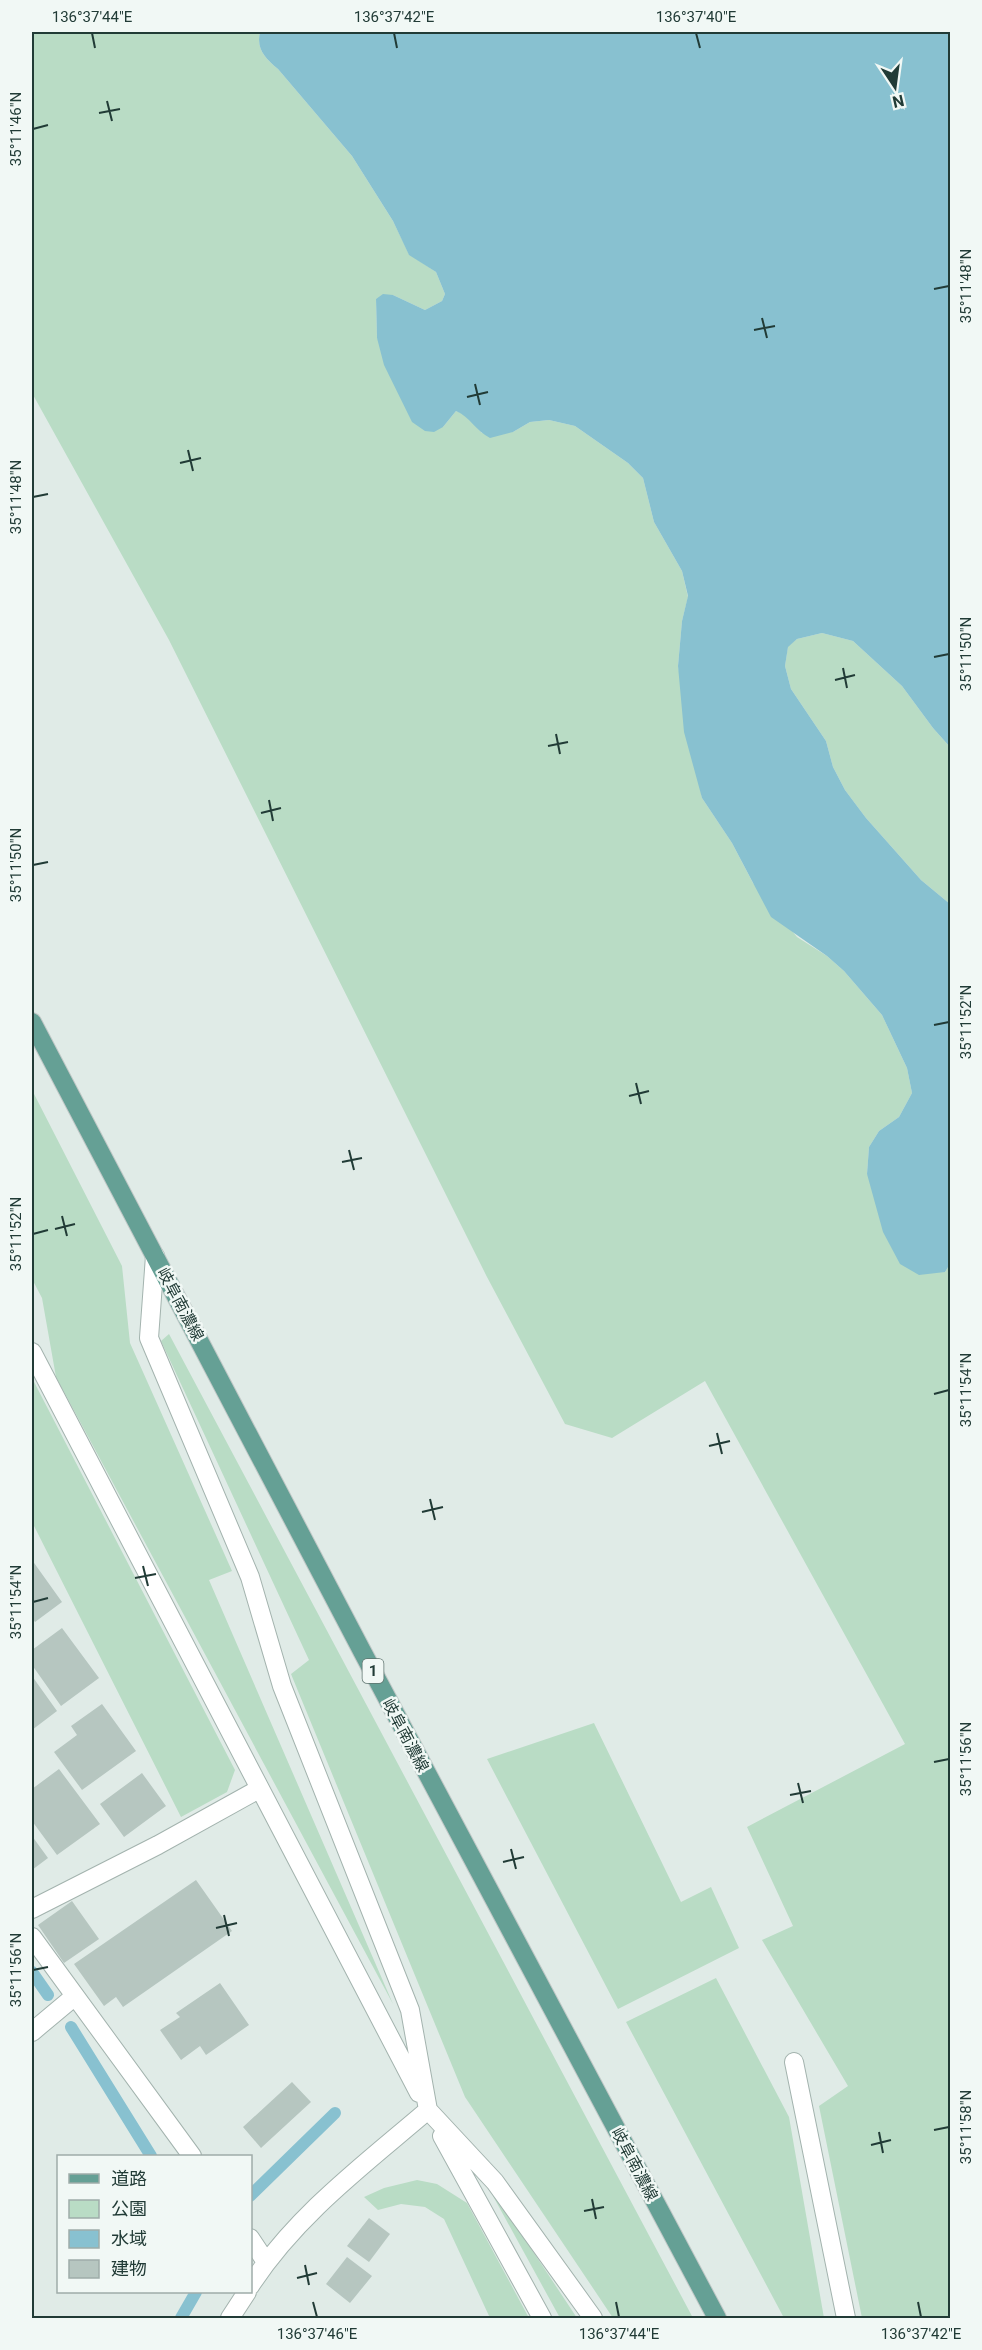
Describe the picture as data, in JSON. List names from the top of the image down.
{
  "streets": {
    "main road": ["岐阜南濃線", "1"]
  },
  "legend": [
    "道路",
    "公園",
    "水域",
    "建物"
  ],
  "north": "bottom",
  "coordinates": [
    "136°37'44\"E",
    "136°37'42\"E",
    "136°37'40\"E",
    "35°11'46\"N",
    "35°11'48\"N",
    "35°11'50\"N",
    "35°11'52\"N",
    "35°11'54\"N",
    "35°11'56\"N",
    "35°11'58\"N",
    "136°37'46\"E"
  ]
}
